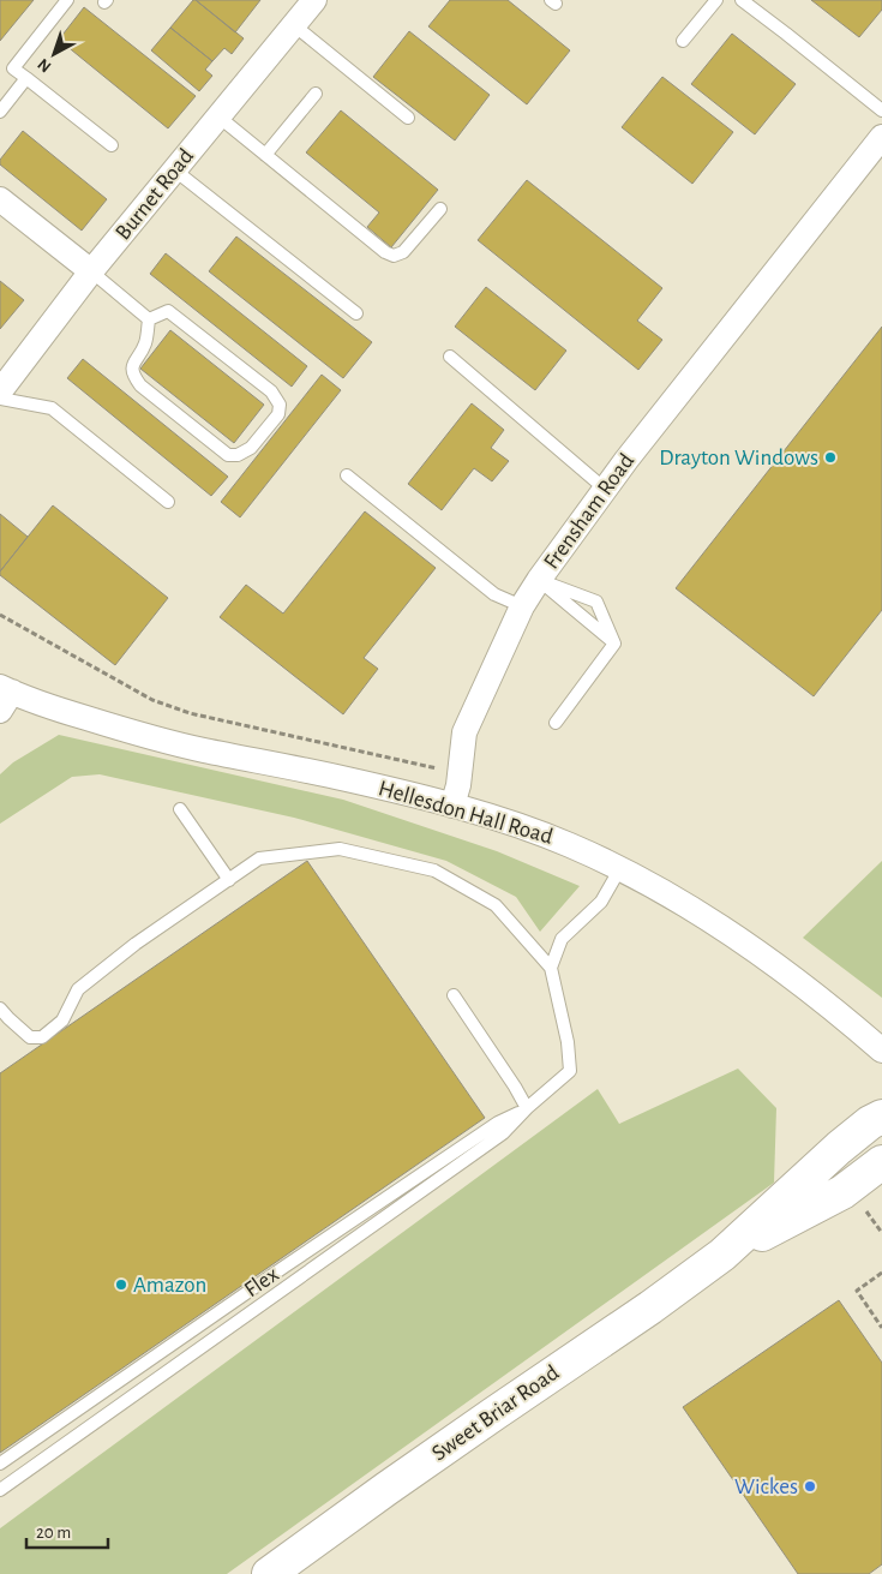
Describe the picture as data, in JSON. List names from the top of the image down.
{
  "streets": {
    "highway": ["Sweet Briar Road"],
    "street": ["Burnet Road", "Frensham Road", "Hellesdon Hall Road"],
    "lane": ["Flex"]
  },
  "crossings": [
    ["Frensham Road", "Hellesdon Hall Road"]
  ],
  "places": ["Drayton Windows", "Amazon", "Wickes"],
  "scale_bar": "20 m",
  "north": "bottom left"
}
